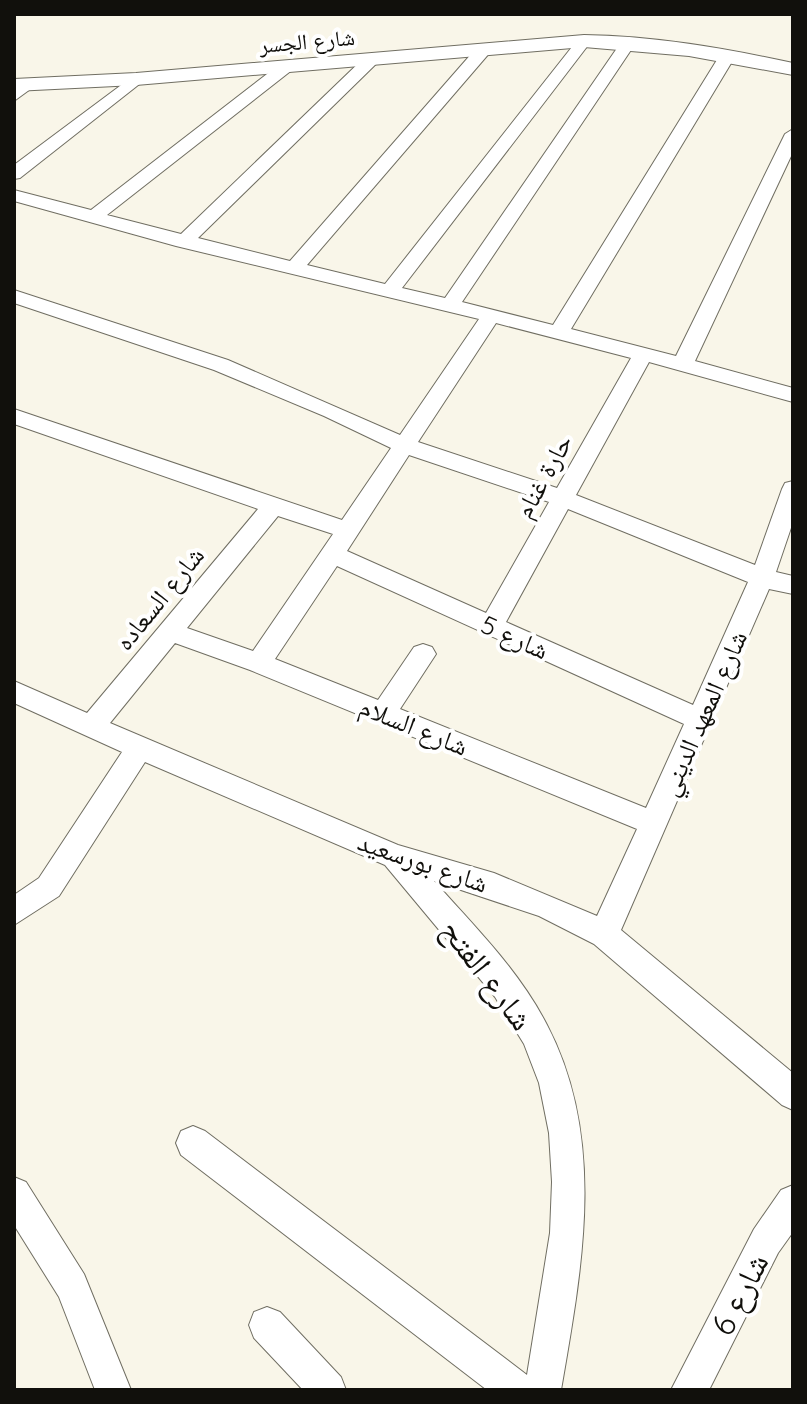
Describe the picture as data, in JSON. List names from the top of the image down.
{
  "streets": {
    "street": [
      "شارع الجسر",
      "حارة غنام",
      "شارع السعاده",
      "شارع 5",
      "شارع المعهد الديني",
      "شارع السلام",
      "شارع بورسعيد",
      "شارع الفتح",
      "شارع 6"
    ]
  },
  "crossings": [
    ["حارة غنام", "شارع 5"],
    ["شارع السعاده", "شارع السلام"],
    ["شارع السعاده", "شارع بورسعيد"],
    ["شارع 5", "شارع المعهد الديني"],
    ["شارع المعهد الديني", "شارع السلام"],
    ["شارع المعهد الديني", "شارع بورسعيد"],
    ["شارع بورسعيد", "شارع الفتح"]
  ]
}
